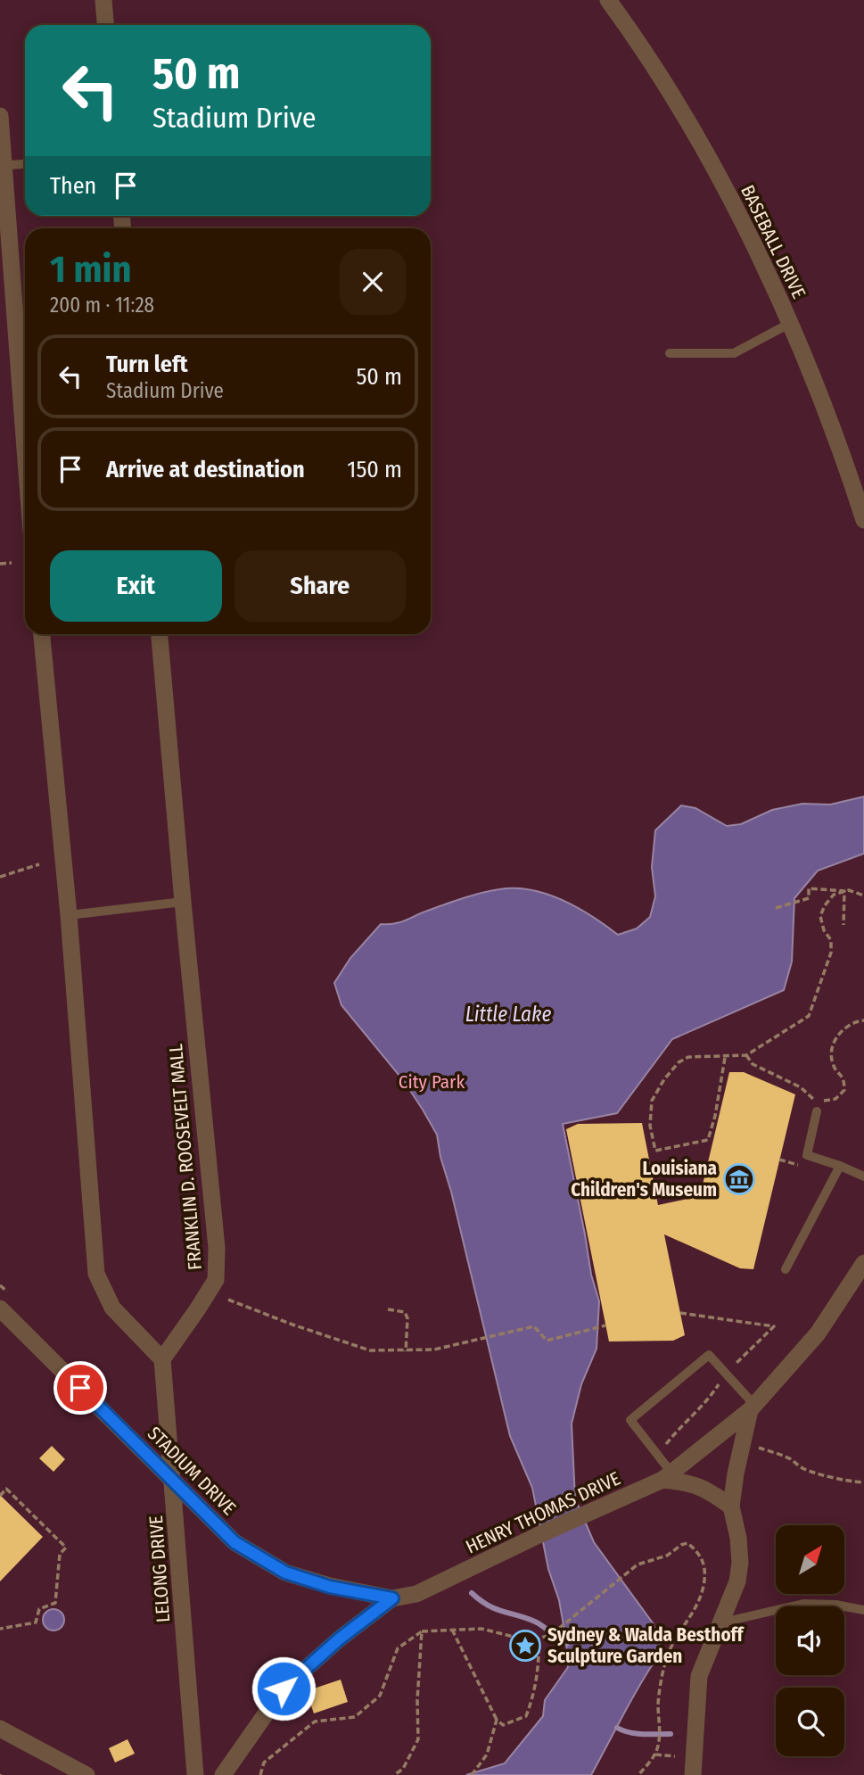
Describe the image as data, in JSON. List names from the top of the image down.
{
  "streets": {
    "street": [
      "BASEBALL DRIVE",
      "FRANKLIN D. ROOSEVELT MALL",
      "STADIUM DRIVE",
      "HENRY THOMAS DRIVE",
      "LELONG DRIVE"
    ]
  },
  "crossings": [
    ["FRANKLIN D. ROOSEVELT MALL", "LELONG DRIVE"],
    ["STADIUM DRIVE", "HENRY THOMAS DRIVE"],
    ["STADIUM DRIVE", "LELONG DRIVE"]
  ],
  "water": ["Little Lake"],
  "parks": ["City Park"],
  "places": {
    "museum": ["Louisiana Children's Museum"],
    "place": ["Sydney & Walda Besthoff Sculpture Garden"]
  },
  "north": "top right",
  "page": {
    "turn": ["50 m", "Stadium Drive"],
    "then": "Then",
    "heading": ["1 min", "200 m · 11:28"],
    "list": [
      {
        "name": "Turn left",
        "note": "Stadium Drive",
        "value": "50 m"
      },
      {
        "name": "Arrive at destination",
        "value": "150 m"
      }
    ],
    "buttons": ["Exit", "Share"]
  }
}
